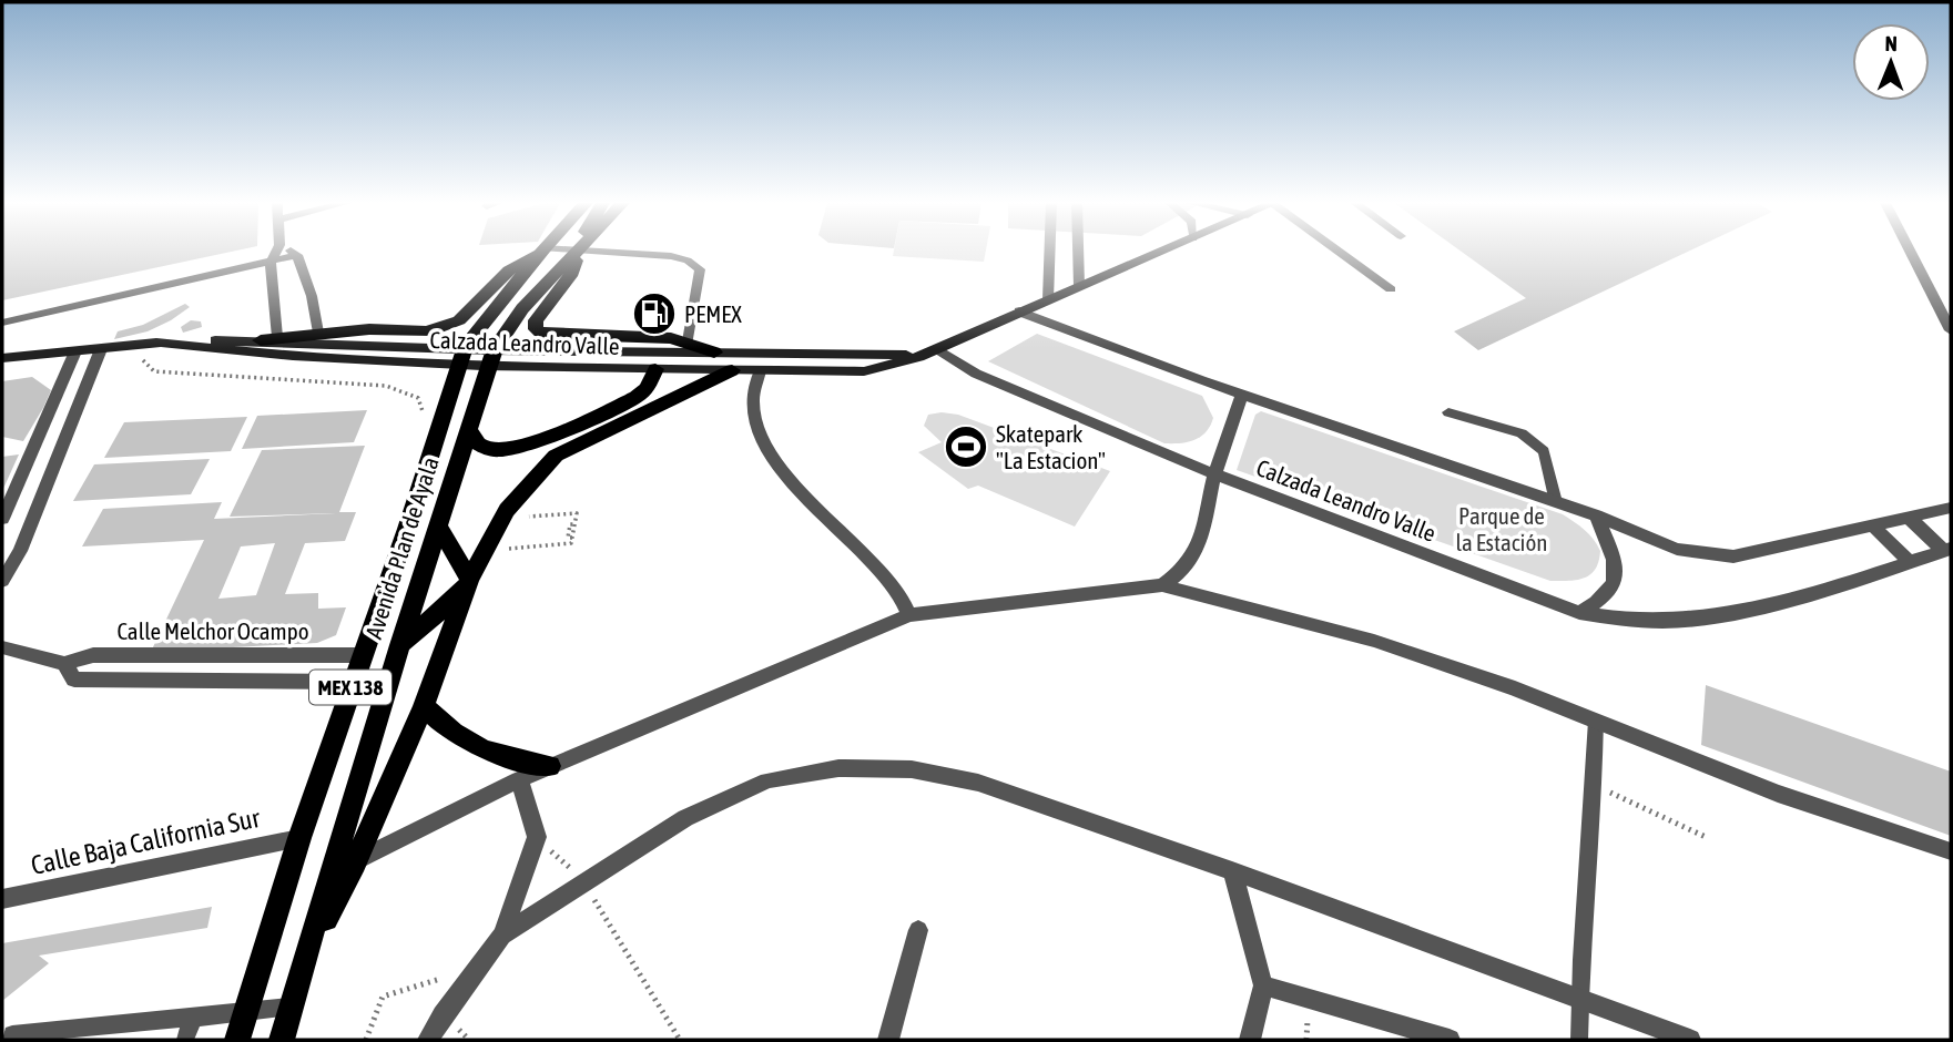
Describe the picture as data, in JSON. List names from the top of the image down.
{
  "streets": {
    "main road": ["Avenida Plan de Ayala", "MEX 138"],
    "street": ["Calzada Leandro Valle", "Calle Melchor Ocampo", "Calle Baja California Sur"]
  },
  "crossings": [
    ["Avenida Plan de Ayala", "Calle Melchor Ocampo"],
    ["Avenida Plan de Ayala", "Calle Baja California Sur"]
  ],
  "parks": ["Parque de la Estación"],
  "places": {
    "fuel station": ["PEMEX"],
    "sports": ["Skatepark \"La Estacion\""]
  },
  "north": "top"
}
